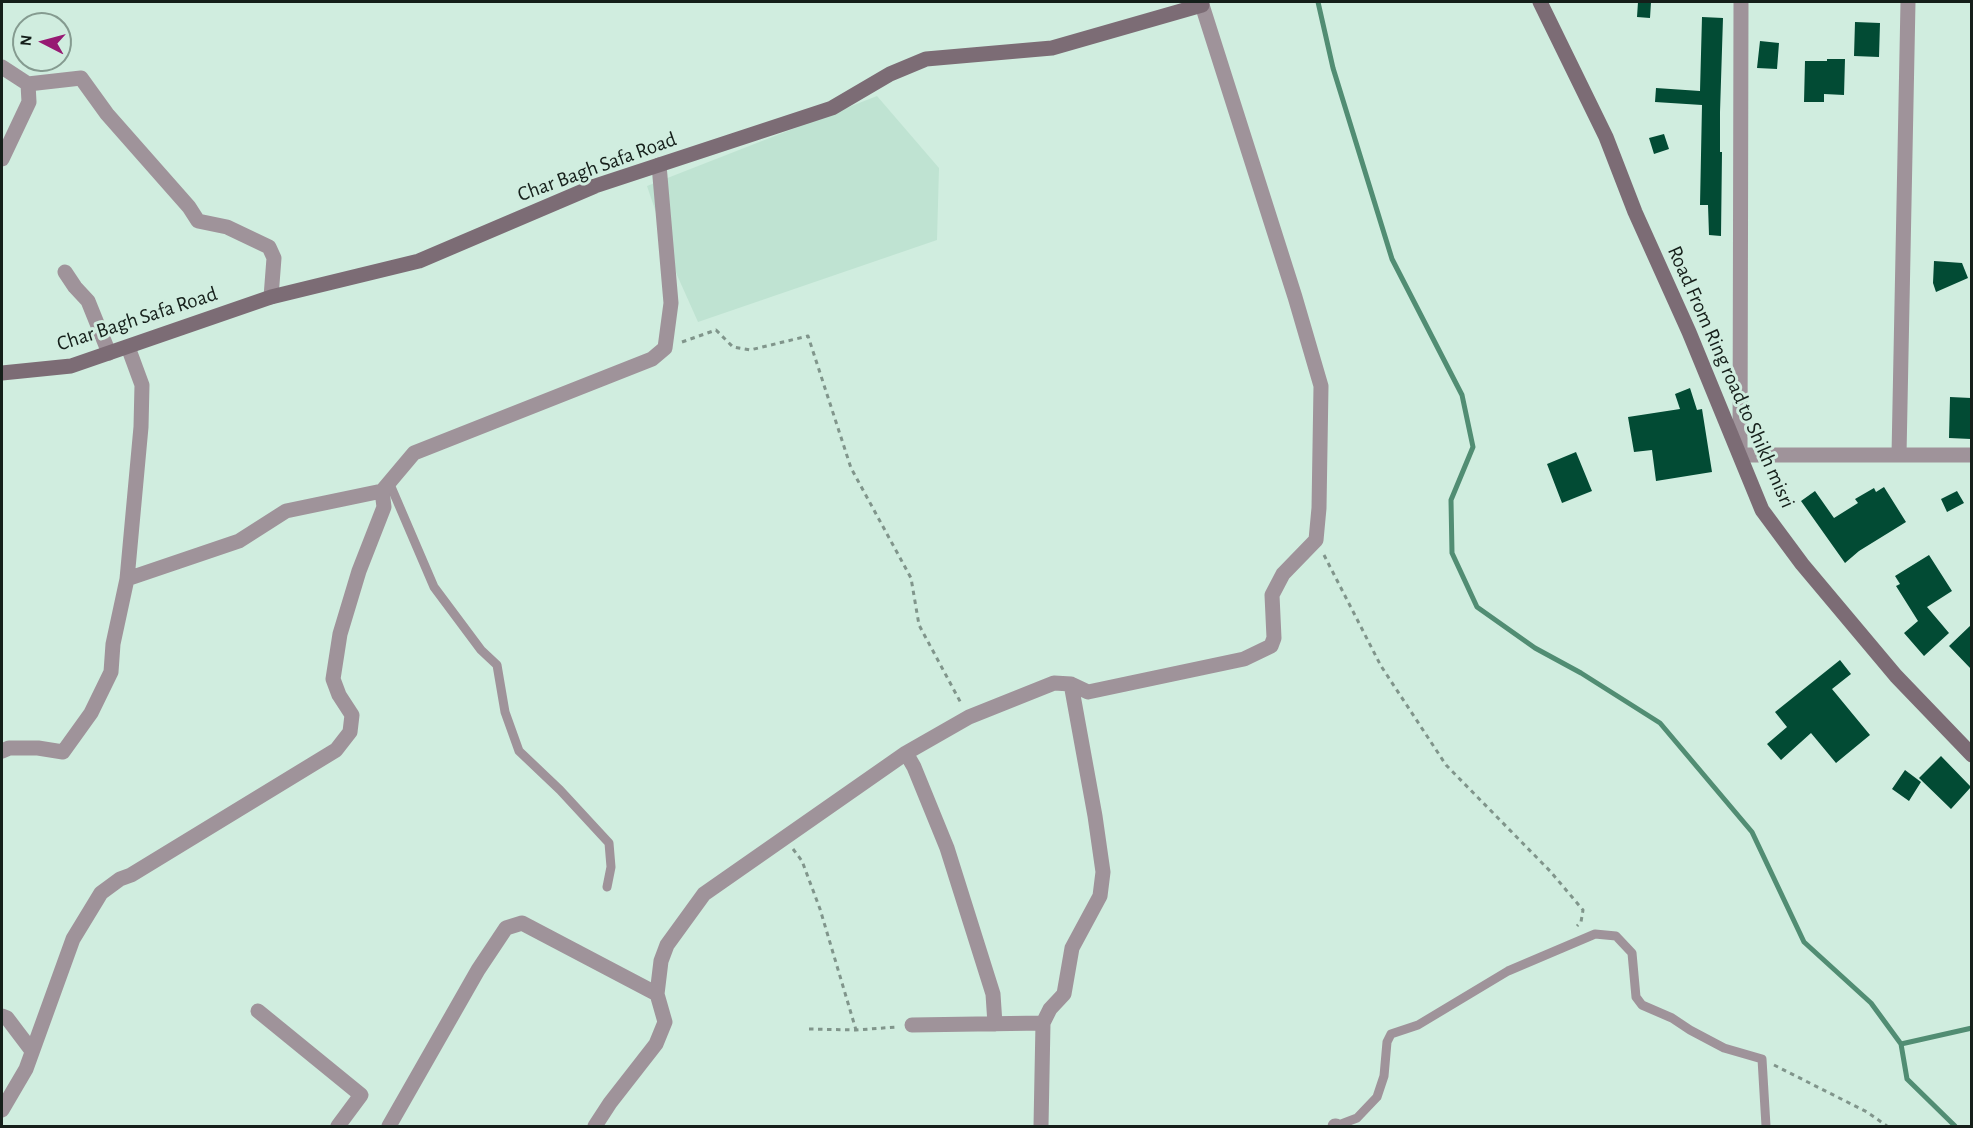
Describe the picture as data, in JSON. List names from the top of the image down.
{
  "streets": {
    "street": ["Char Bagh Safa Road", "Road From Ring road to Shikh misri"]
  },
  "north": "left"
}
